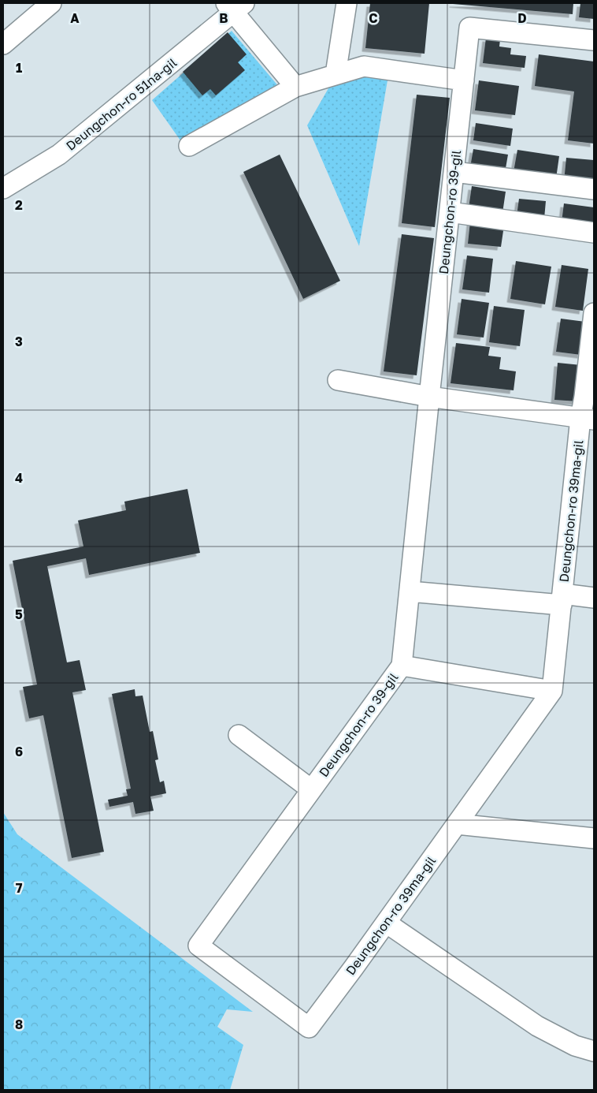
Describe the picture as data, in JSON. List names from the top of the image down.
{
  "streets": {
    "street": ["Deungchon-ro 51na-gil", "Deungchon-ro 39-gil", "Deungchon-ro 39ma-gil"]
  },
  "crossings": [
    ["Deungchon-ro 39-gil", "Deungchon-ro 39ma-gil"]
  ],
  "grid": {
    "columns": [
      "A",
      "B",
      "C",
      "D"
    ],
    "rows": [
      "1",
      "2",
      "3",
      "4",
      "5",
      "6",
      "7",
      "8"
    ]
  }
}
